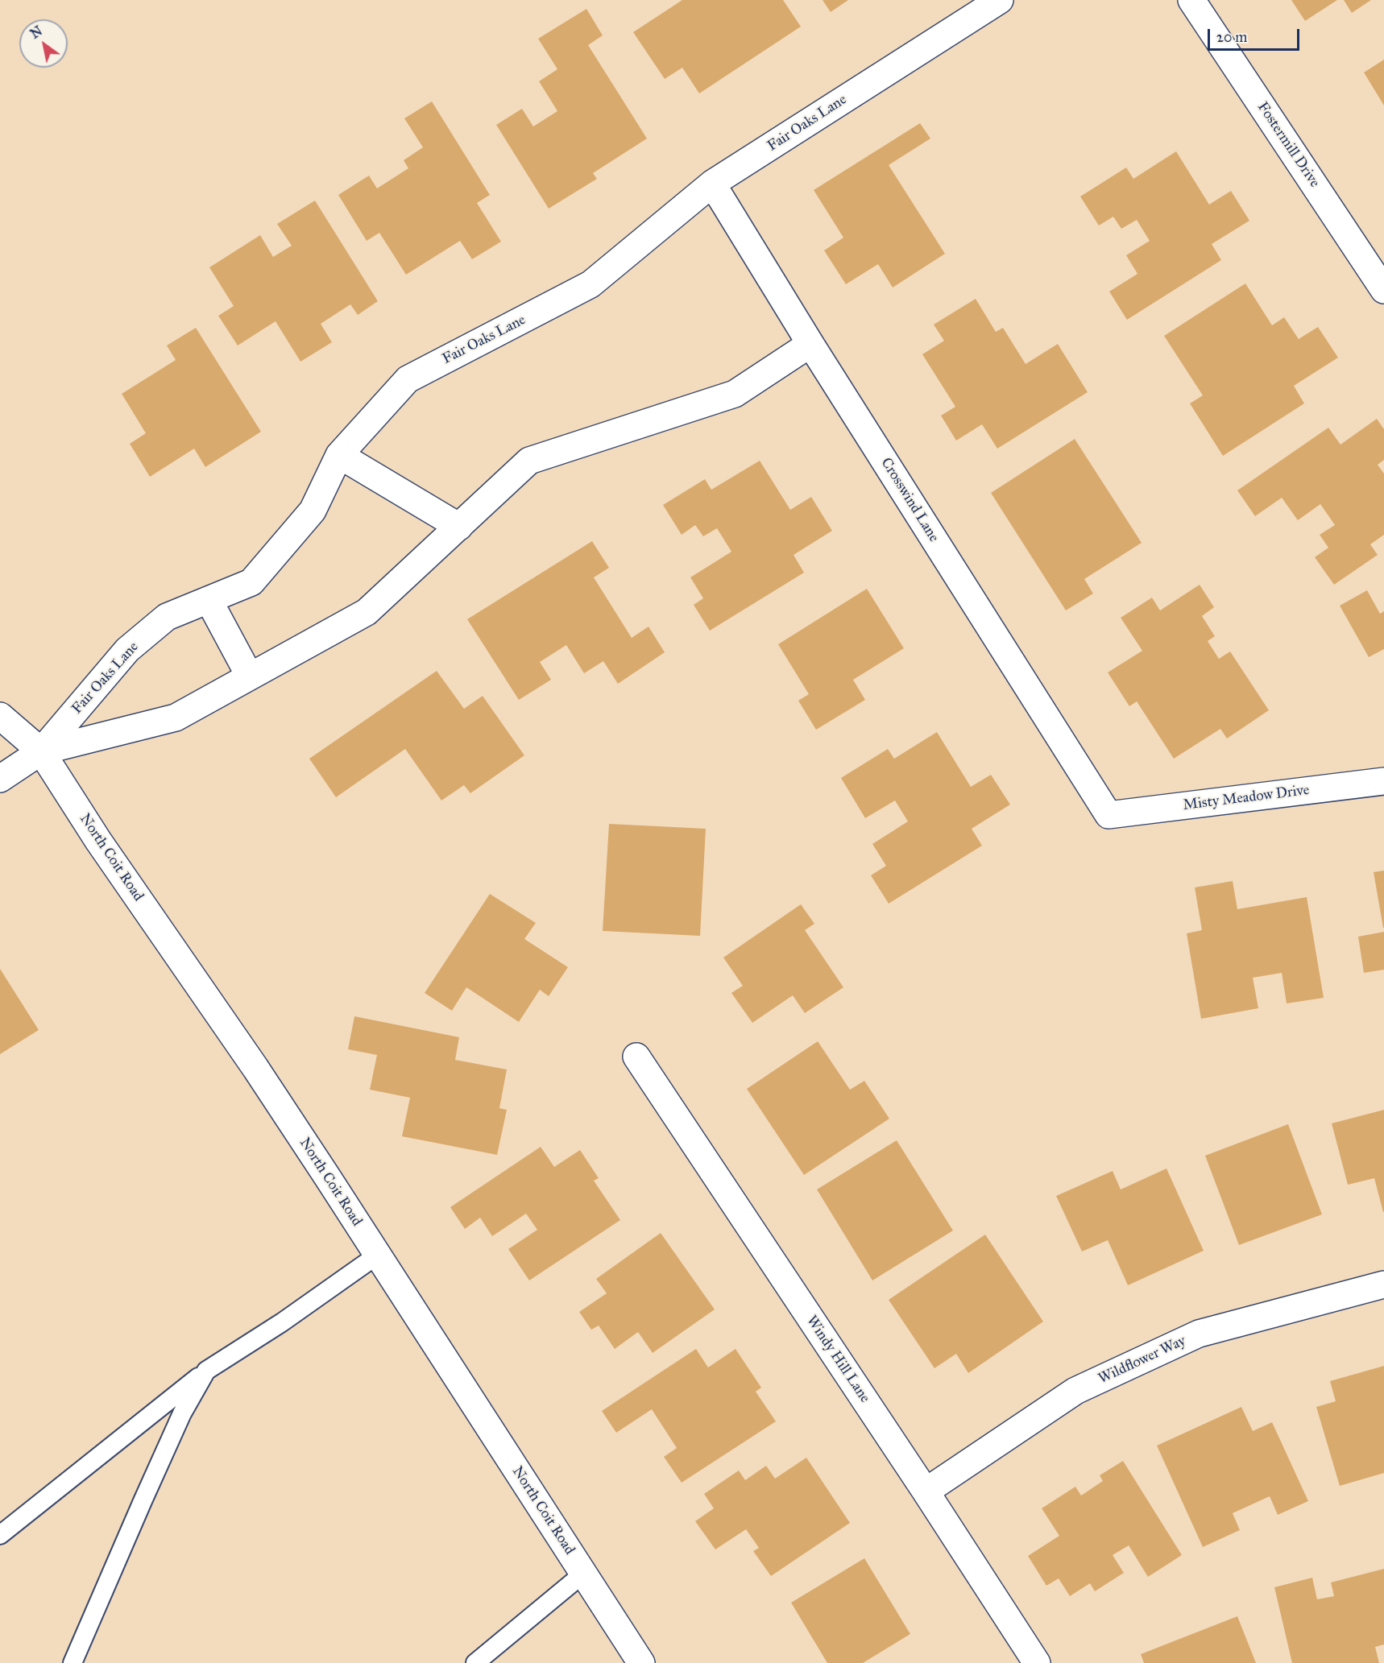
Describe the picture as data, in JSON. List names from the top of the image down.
{
  "streets": {
    "street": [
      "Fair Oaks Lane",
      "Fostermill Drive",
      "Crosswind Lane",
      "Misty Meadow Drive",
      "North Coit Road",
      "Windy Hill Lane",
      "Wildflower Way"
    ]
  },
  "crossings": [
    ["Fair Oaks Lane", "Crosswind Lane"],
    ["Fair Oaks Lane", "North Coit Road"],
    ["Crosswind Lane", "Misty Meadow Drive"],
    ["Windy Hill Lane", "Wildflower Way"]
  ],
  "scale_bar": "20 m",
  "north": "top left"
}
